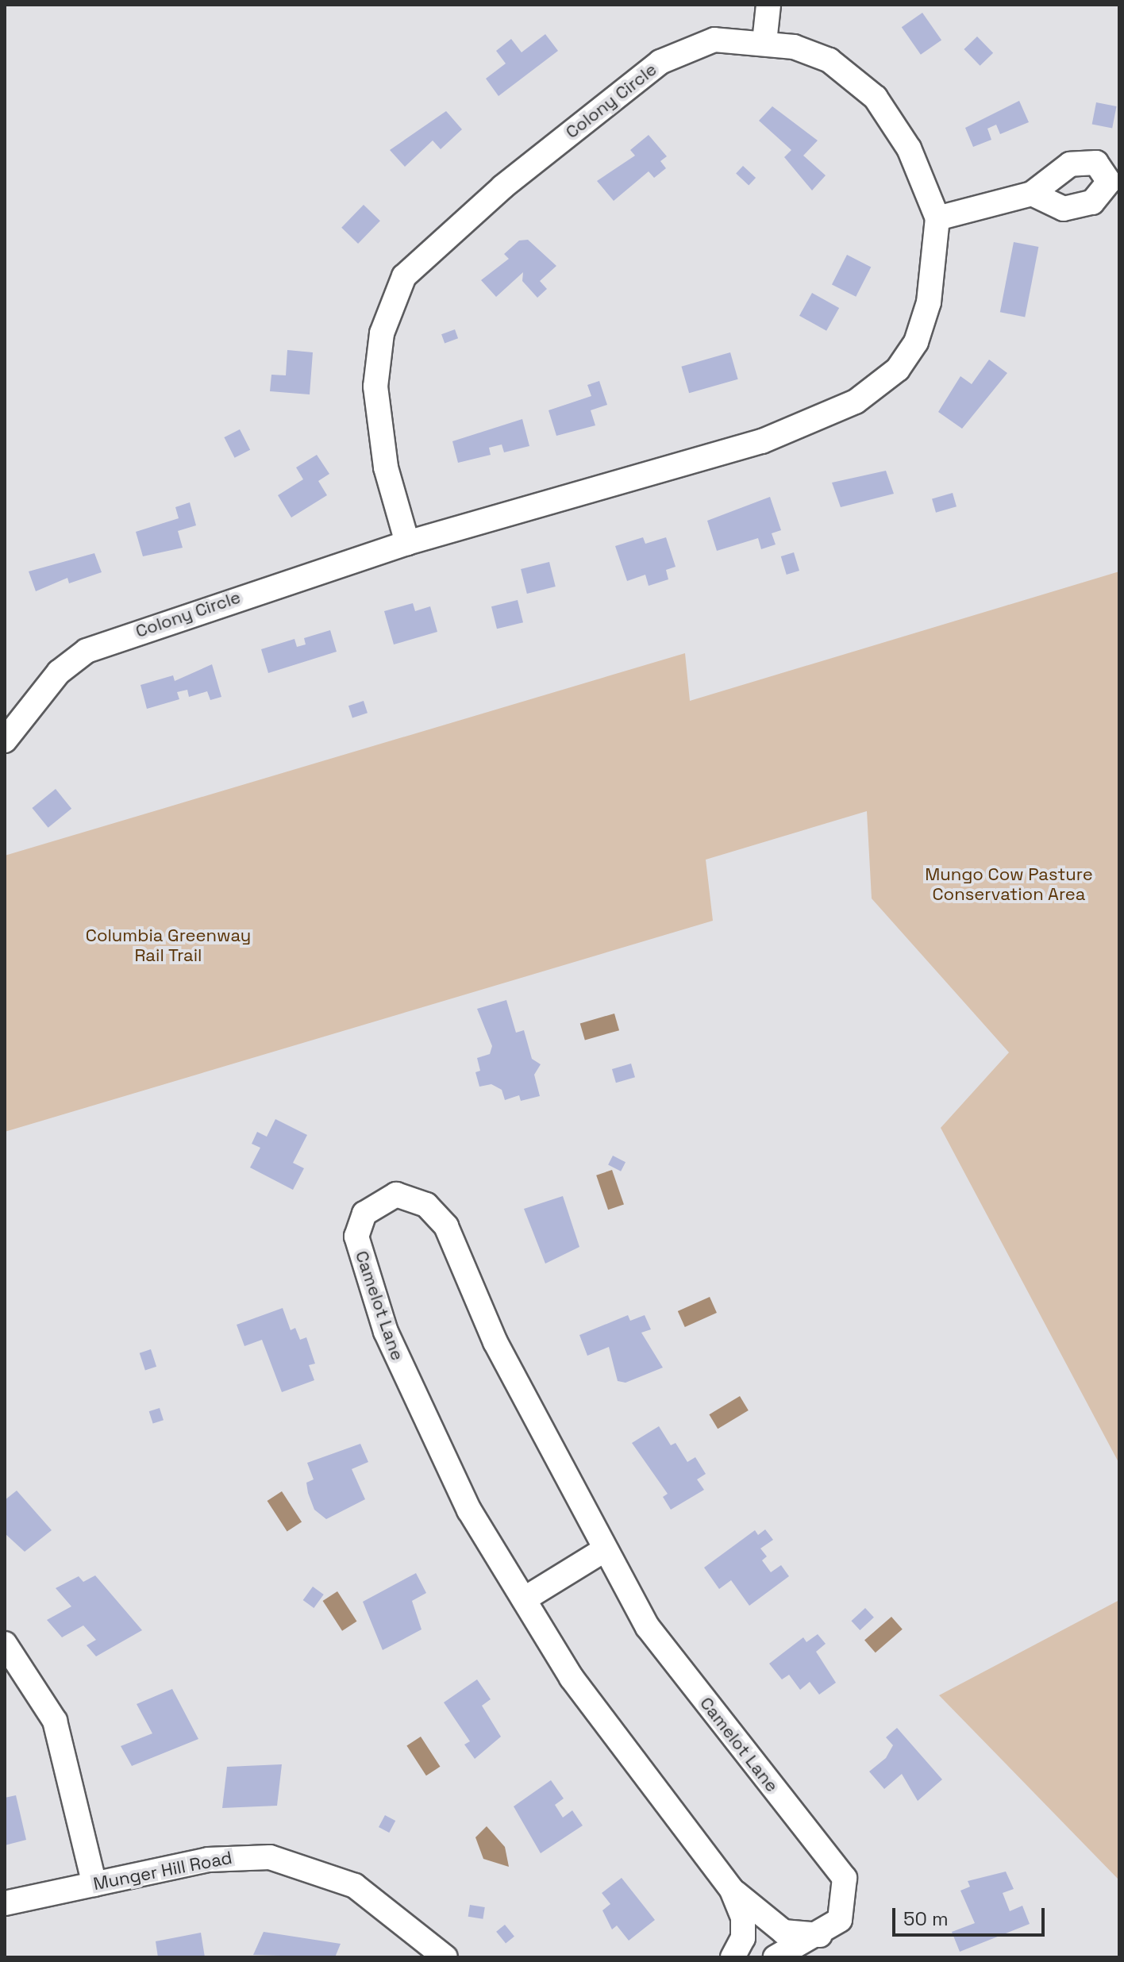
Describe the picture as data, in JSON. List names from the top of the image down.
{
  "streets": {
    "street": ["Colony Circle", "Camelot Lane", "Munger Hill Road"]
  },
  "parks": ["Mungo Cow Pasture Conservation Area", "Columbia Greenway Rail Trail"],
  "scale_bar": "50 m"
}
